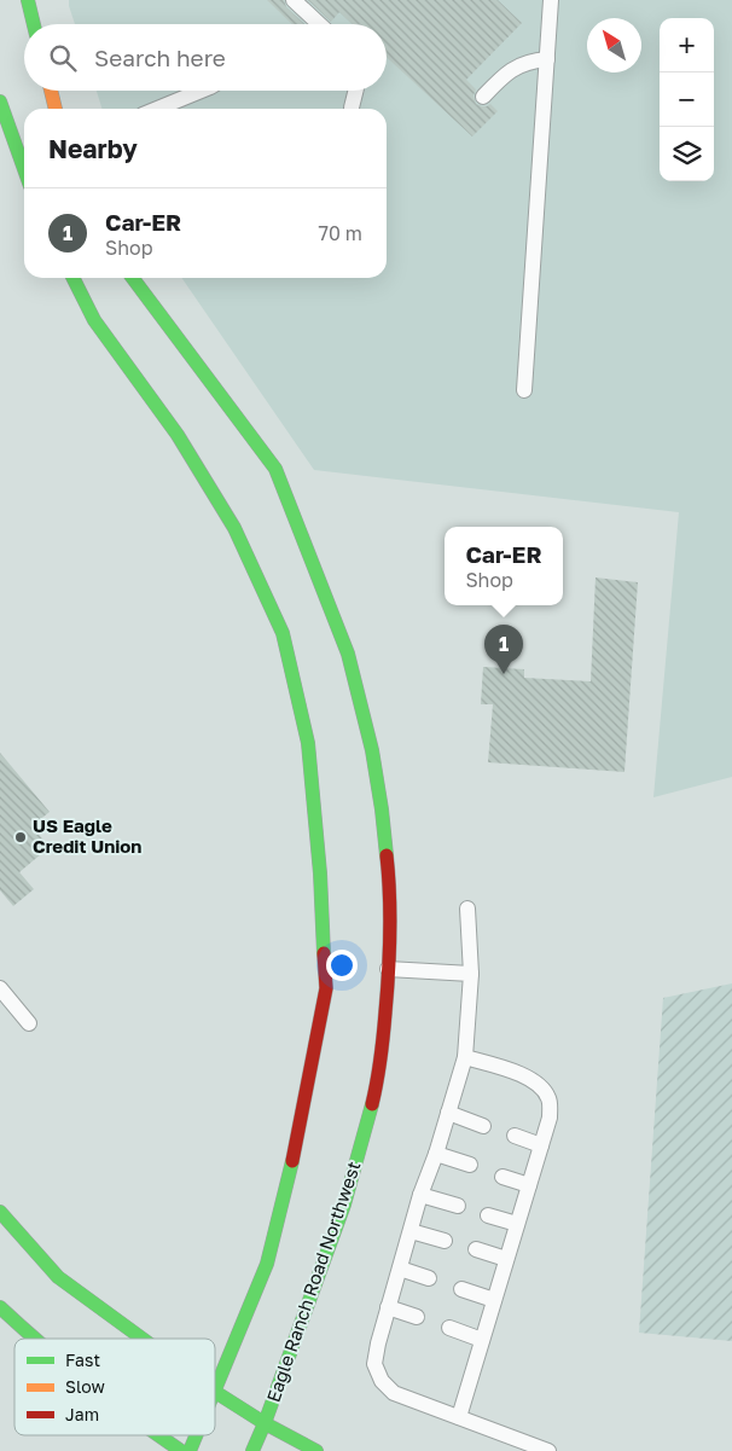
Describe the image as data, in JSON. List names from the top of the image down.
{
  "streets": {
    "main road": ["Eagle Ranch Road Northwest"]
  },
  "places": ["US Eagle Credit Union"],
  "legend": ["Fast", "Slow", "Jam"],
  "north": "top left",
  "page": {
    "map_buttons": ["+", "−"],
    "search": "Search here",
    "heading": "Nearby",
    "list": [
      {
        "mark": "1",
        "name": "Car-ER",
        "note": "Shop",
        "value": "70 m"
      }
    ],
    "popup": ["Car-ER", "Shop"],
    "pins": "1"
  }
}
